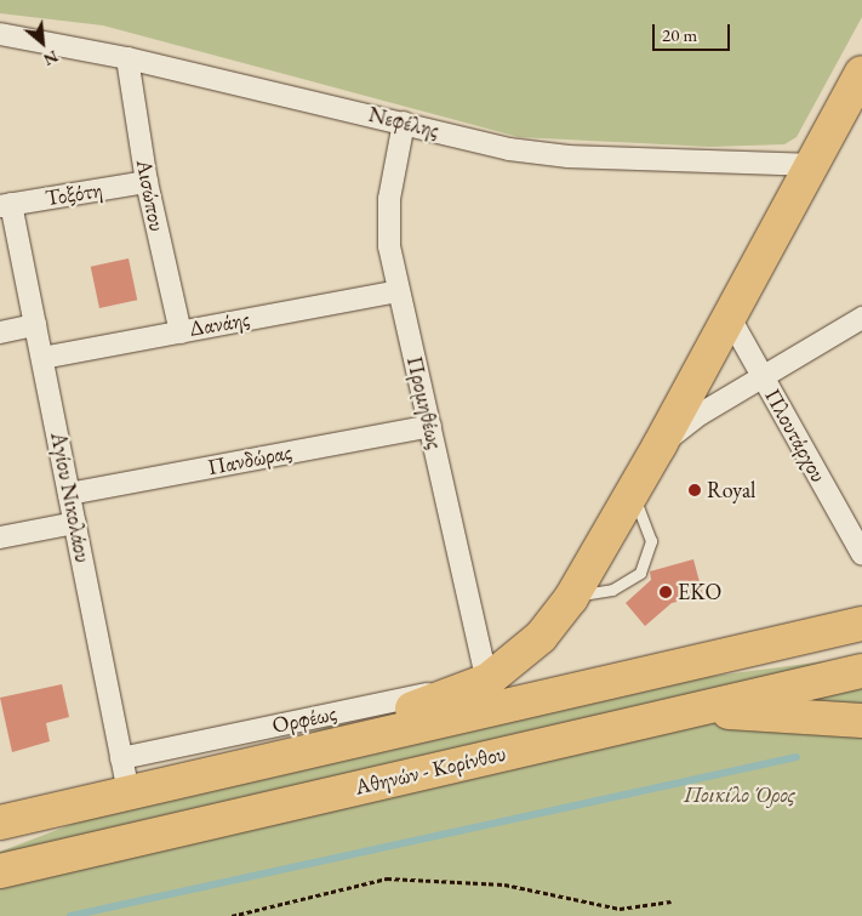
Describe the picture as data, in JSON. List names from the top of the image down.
{
  "streets": {
    "main road": ["Αθηνών - Κορίνθου"],
    "street": [
      "Νεφέλης",
      "Τοξότη",
      "Αισώπου",
      "Δανάης",
      "Προμηθέως",
      "Πλουτάρχου",
      "Πανδώρας",
      "Αγίου Νικολάου",
      "Ορφέως"
    ]
  },
  "crossings": [
    ["Νεφέλης", "Αισώπου"],
    ["Νεφέλης", "Προμηθέως"],
    ["Τοξότη", "Αισώπου"],
    ["Τοξότη", "Αγίου Νικολάου"],
    ["Αισώπου", "Δανάης"],
    ["Δανάης", "Προμηθέως"],
    ["Δανάης", "Αγίου Νικολάου"],
    ["Προμηθέως", "Πανδώρας"],
    ["Προμηθέως", "Ορφέως"],
    ["Πανδώρας", "Αγίου Νικολάου"],
    ["Αγίου Νικολάου", "Ορφέως"]
  ],
  "parks": ["Ποικίλο Όρος"],
  "places": ["Royal", "EKO"],
  "scale_bar": "20 m",
  "north": "bottom right"
}
